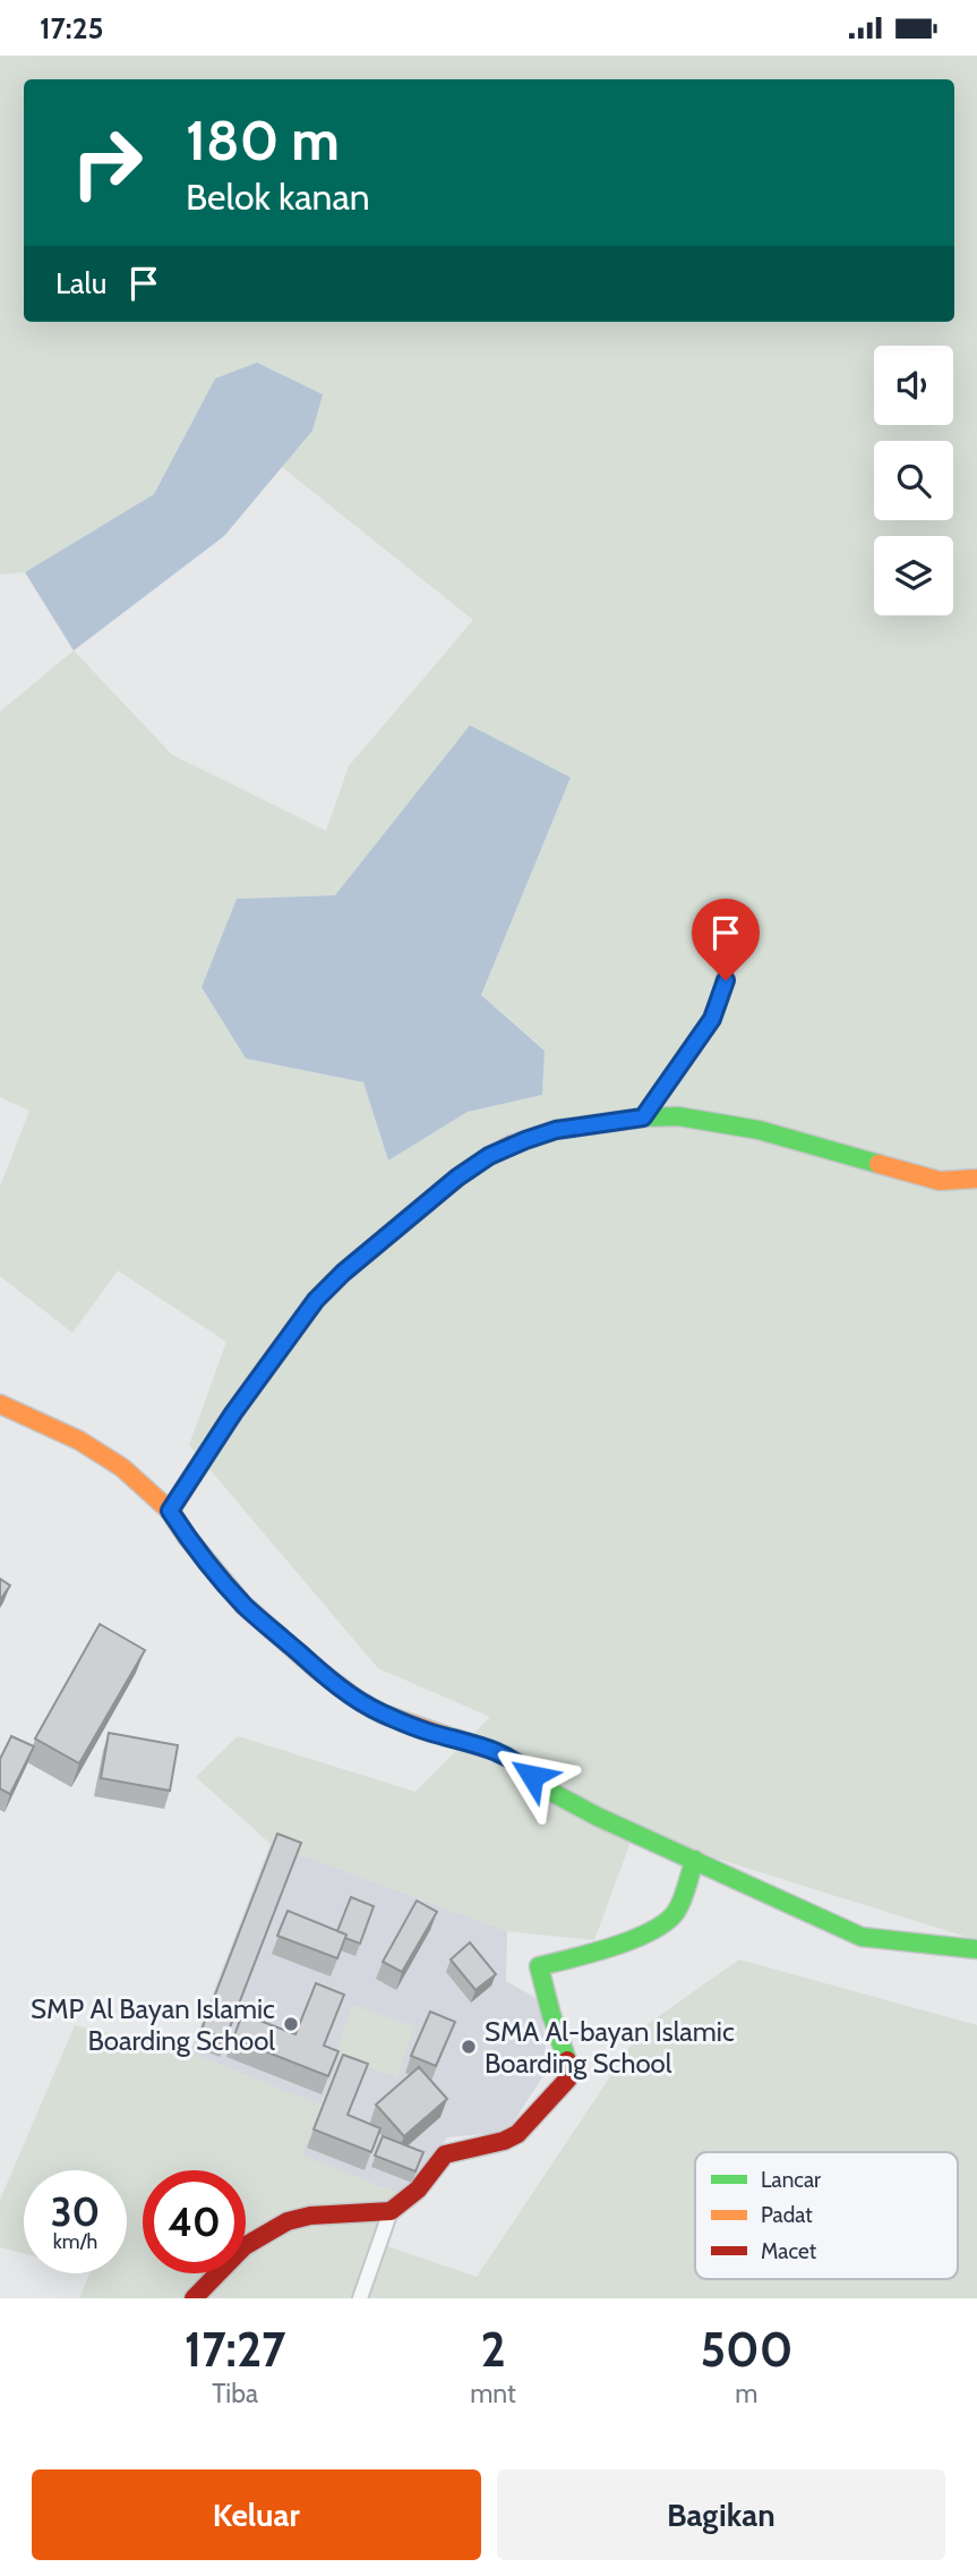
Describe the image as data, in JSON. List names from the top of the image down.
{
  "places": ["SMP Al Bayan Islamic Boarding School", "SMA Al-bayan Islamic Boarding School"],
  "legend": ["Lancar", "Padat", "Macet"],
  "page": {
    "status": "17:25",
    "turn": ["180 m", "Belok kanan"],
    "then": "Lalu",
    "speed": "30 km/h",
    "limit": "40",
    "eta": [
      "17:27",
      "Tiba",
      "2",
      "mnt",
      "500",
      "m"
    ],
    "buttons": ["Keluar", "Bagikan"]
  }
}
